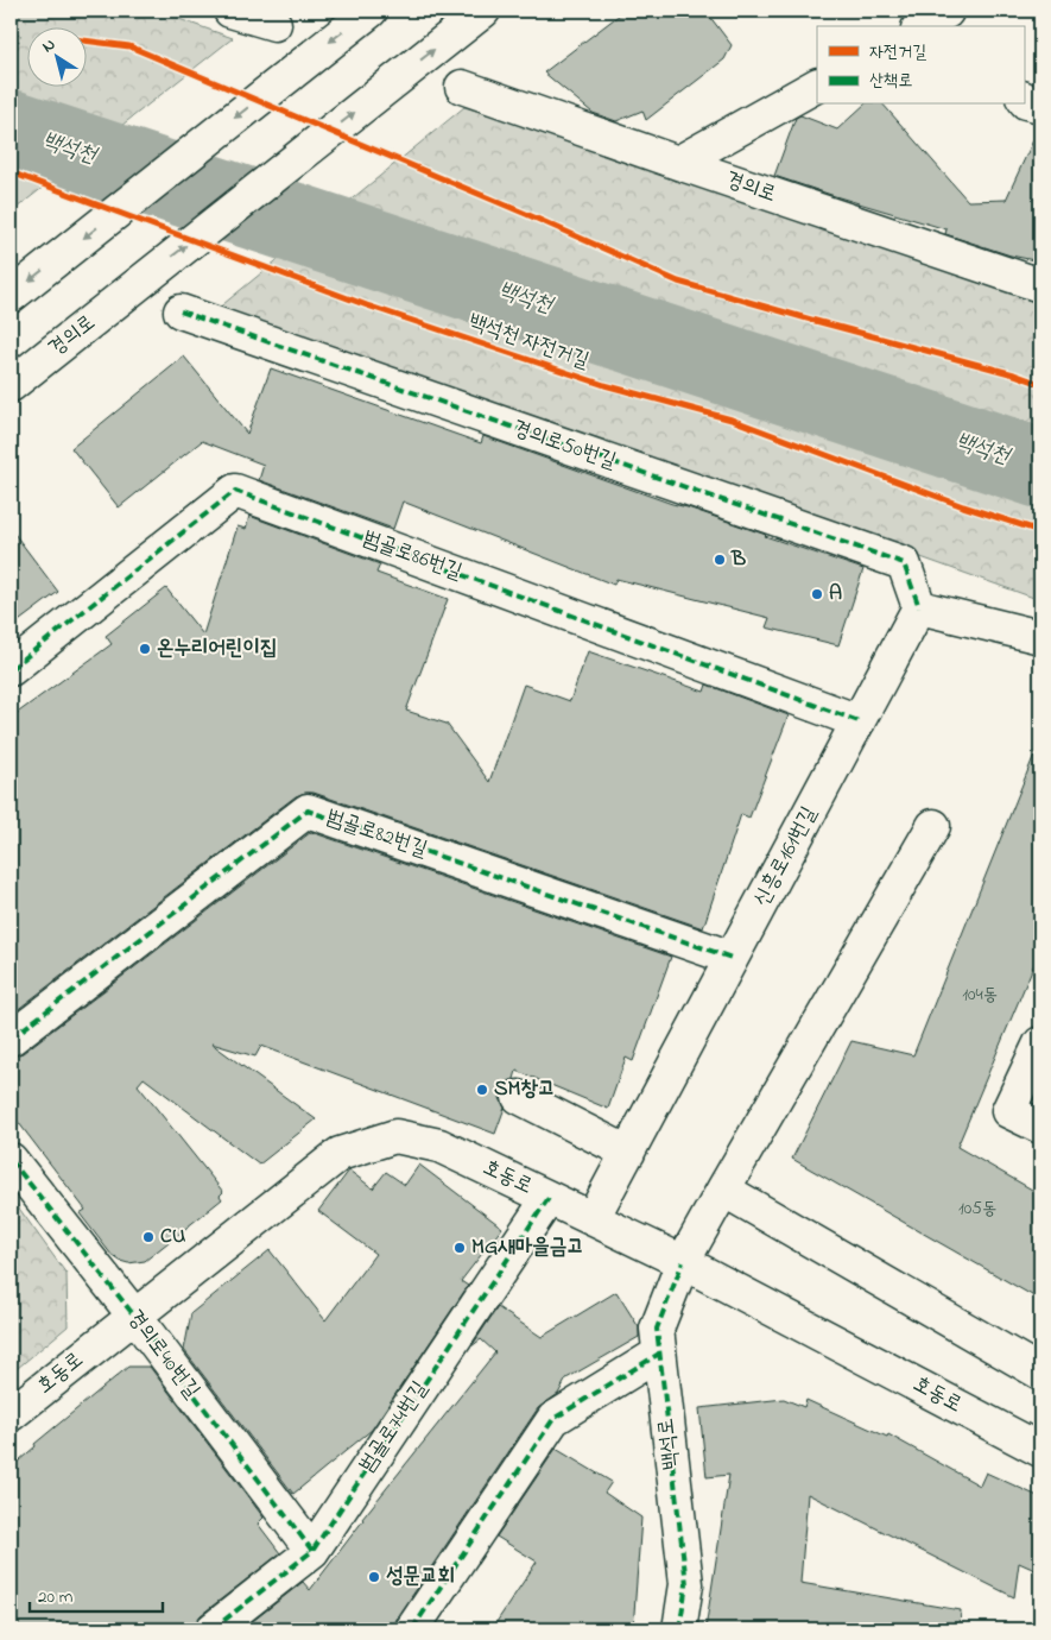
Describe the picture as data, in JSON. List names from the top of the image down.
{
  "streets": {
    "street": [
      "경의로",
      "경의로50번길",
      "범골로86번길",
      "범골로82번길",
      "신흥로161번길",
      "호동로",
      "경의로40번길",
      "범골로74번길",
      "백석로"
    ],
    "cycle path": ["백석천 자전거길"]
  },
  "crossings": [
    ["경의로50번길", "신흥로161번길"],
    ["범골로86번길", "신흥로161번길"],
    ["범골로82번길", "신흥로161번길"],
    ["신흥로161번길", "호동로"],
    ["호동로", "경의로40번길"],
    ["호동로", "범골로74번길"],
    ["호동로", "백석로"],
    ["경의로40번길", "범골로74번길"]
  ],
  "water": ["백석천"],
  "places": [
    "B",
    "A",
    "온누리어린이집",
    "SM창고",
    "CU",
    "MG새마을금고",
    "성문교회"
  ],
  "house_numbers": ["104동", "105동"],
  "legend": ["자전거길", "산책로"],
  "scale_bar": "20 m",
  "north": "top left"
}
